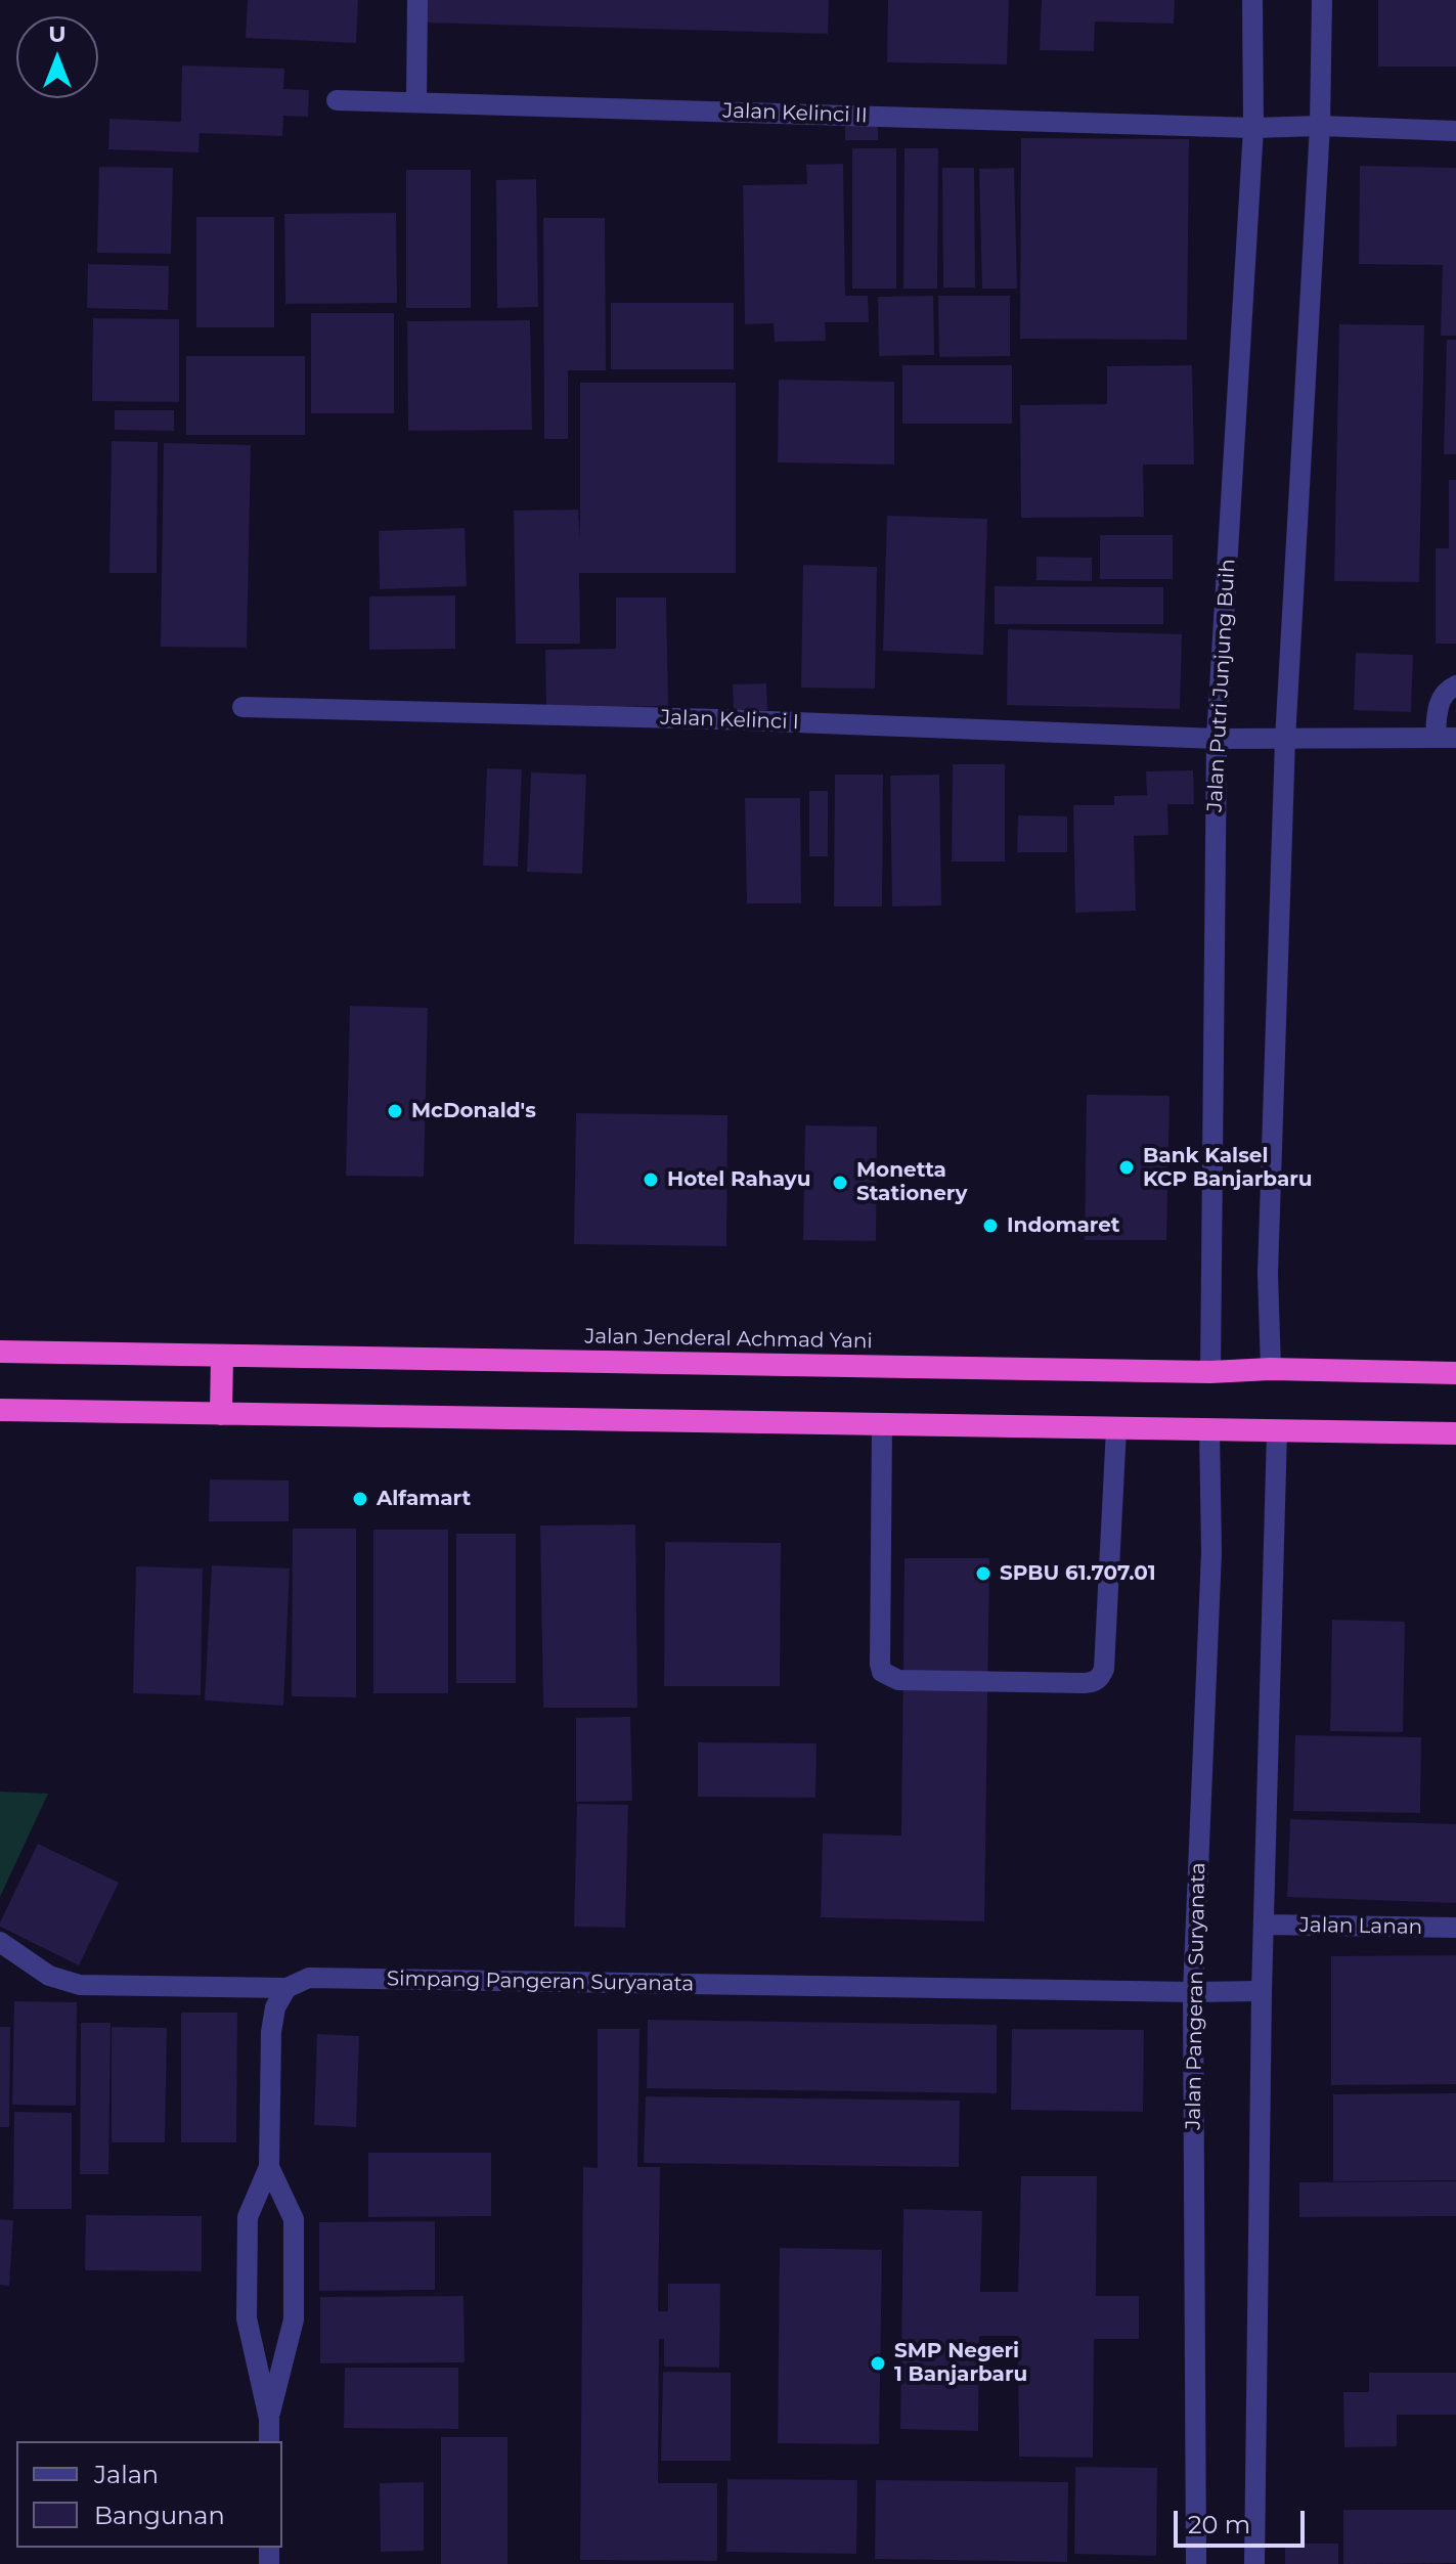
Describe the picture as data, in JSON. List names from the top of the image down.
{
  "streets": {
    "highway": ["Jalan Jenderal Achmad Yani"],
    "street": [
      "Jalan Kelinci II",
      "Jalan Putri Junjung Buih",
      "Jalan Kelinci I",
      "Jalan Lanan",
      "Simpang Pangeran Suryanata",
      "Jalan Pangeran Suryanata"
    ]
  },
  "crossings": [
    ["Jalan Kelinci II", "Jalan Putri Junjung Buih"],
    ["Jalan Putri Junjung Buih", "Jalan Kelinci I"],
    ["Jalan Putri Junjung Buih", "Jalan Jenderal Achmad Yani"],
    ["Simpang Pangeran Suryanata", "Jalan Pangeran Suryanata"]
  ],
  "places": [
    "McDonald's",
    "Bank Kalsel KCP Banjarbaru",
    "Hotel Rahayu",
    "Monetta Stationery",
    "Indomaret",
    "Alfamart",
    "SPBU 61.707.01",
    "SMP Negeri 1 Banjarbaru"
  ],
  "legend": ["Jalan", "Bangunan"],
  "scale_bar": "20 m",
  "north": "top"
}
